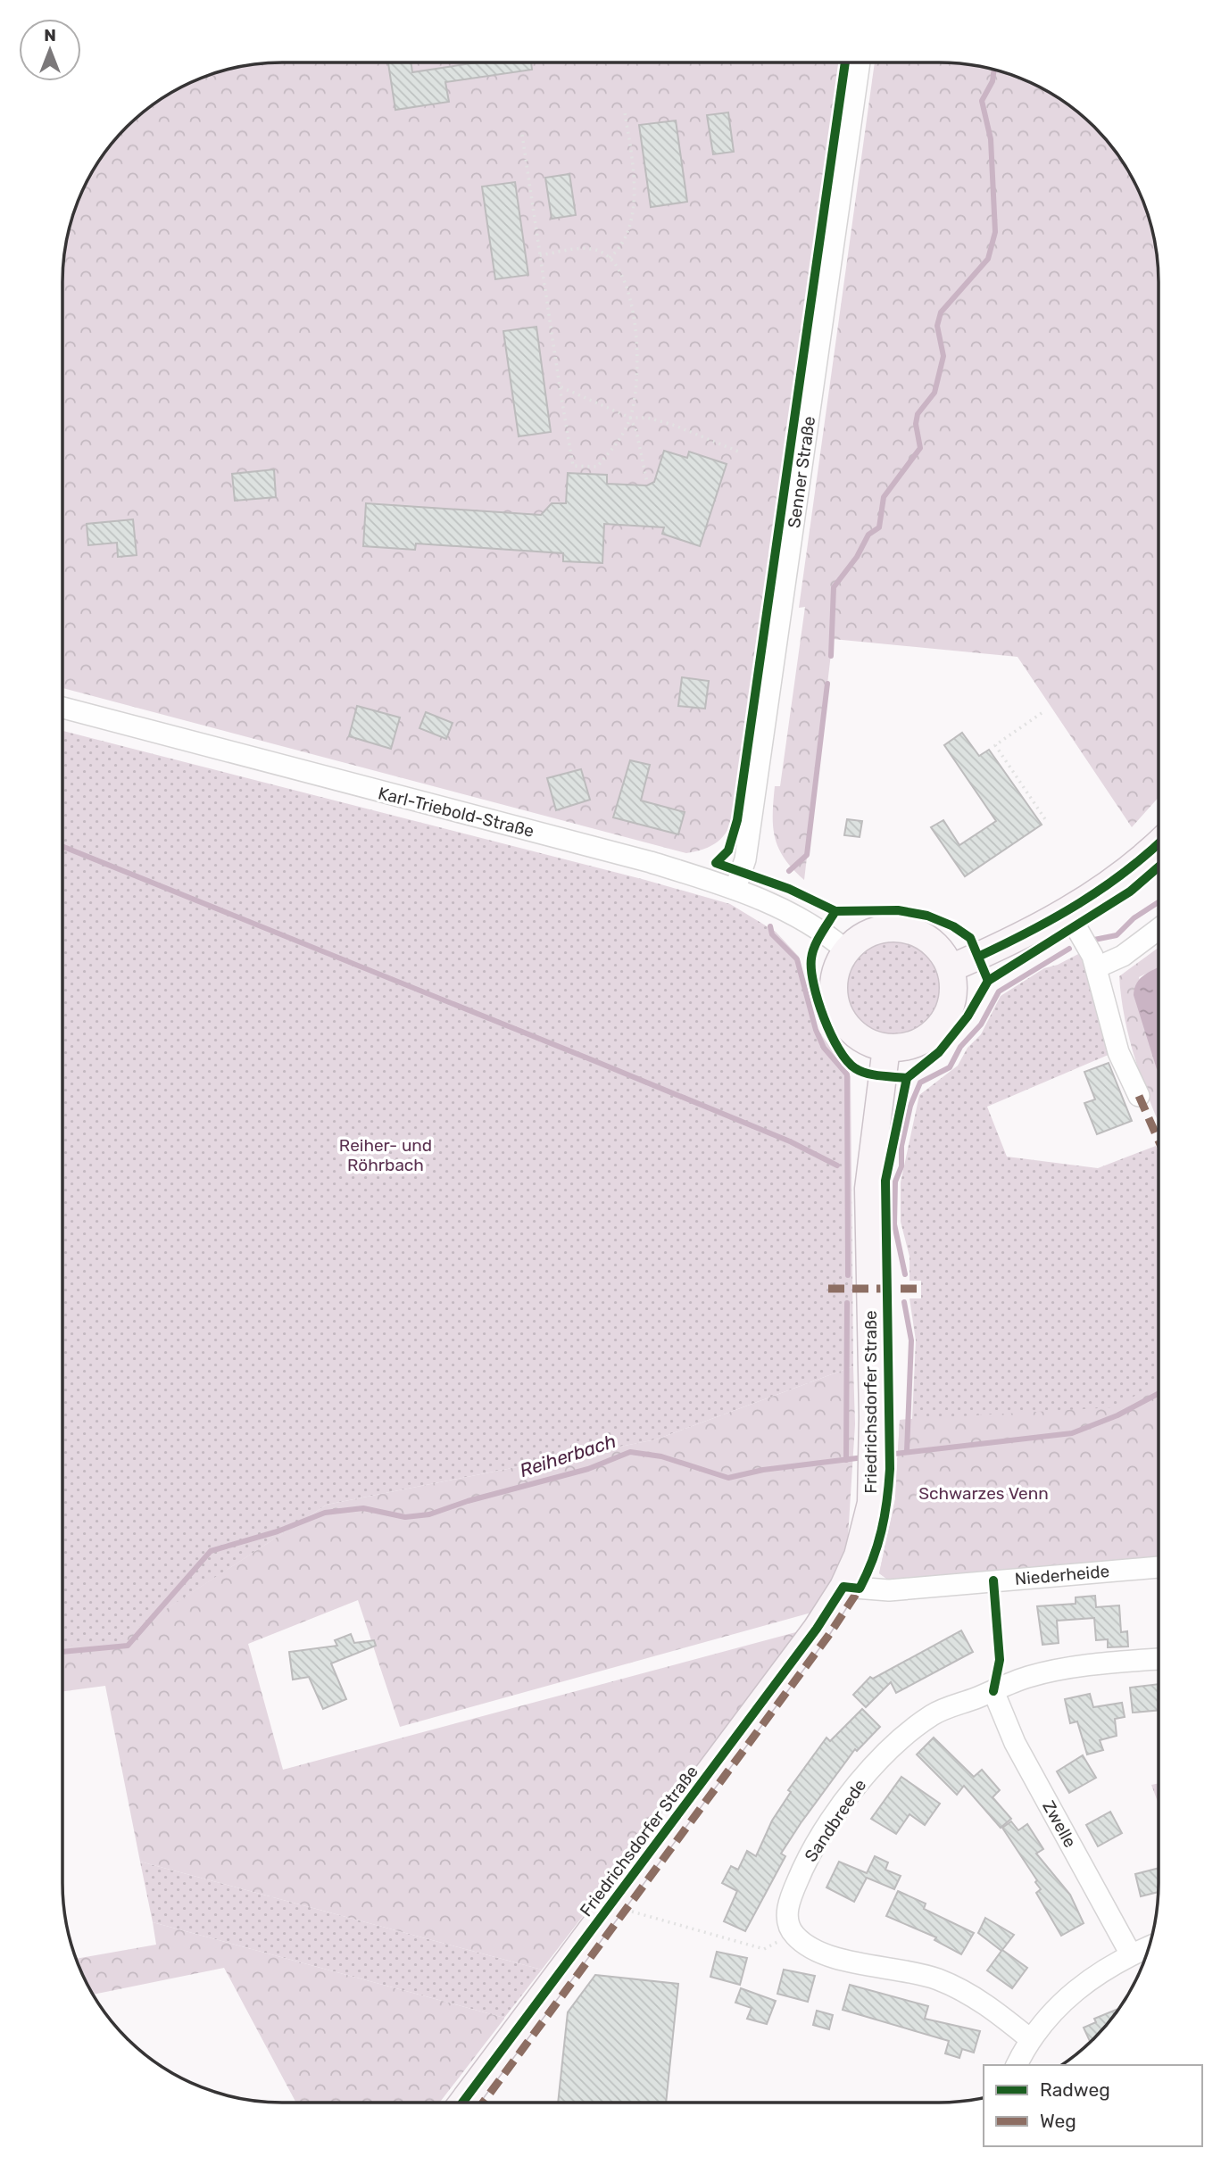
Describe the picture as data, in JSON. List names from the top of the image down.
{
  "streets": {
    "main road": ["Friedrichsdorfer Straße"],
    "street": [
      "Senner Straße",
      "Karl-Triebold-Straße",
      "Niederheide",
      "Sandbreede",
      "Zwelle"
    ]
  },
  "crossings": [
    ["Senner Straße", "Karl-Triebold-Straße"],
    ["Karl-Triebold-Straße", "Friedrichsdorfer Straße"],
    ["Friedrichsdorfer Straße", "Niederheide"],
    ["Sandbreede", "Zwelle"]
  ],
  "water": ["Reiherbach"],
  "parks": ["Reiher- und Röhrbach", "Schwarzes Venn"],
  "legend": ["Radweg", "Weg"],
  "north": "top"
}
